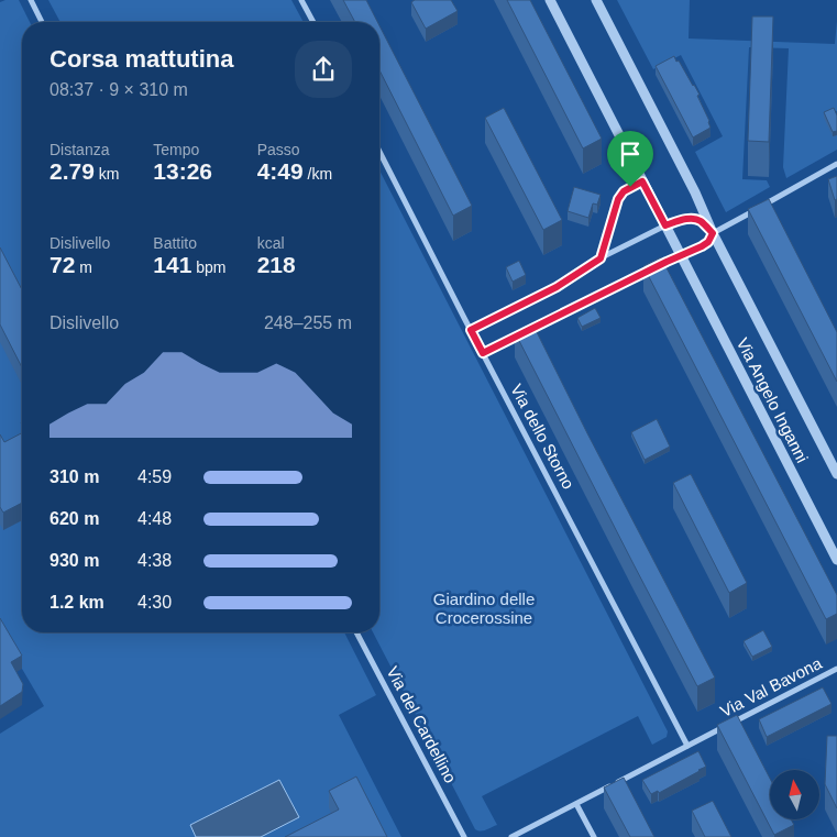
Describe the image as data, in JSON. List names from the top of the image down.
{
  "streets": {
    "street": [
      "Via Angelo Inganni",
      "Via dello Storno",
      "Via Val Bavona",
      "Via del Cardellino"
    ]
  },
  "crossings": [
    ["Via dello Storno", "Via Val Bavona"]
  ],
  "parks": ["Giardino delle Crocerossine"],
  "north": "top",
  "page": {
    "heading": ["Corsa mattutina", "08:37 · 9 × 310 m"],
    "stats": [
      ["Distanza", "2.79 km"],
      ["Tempo", "13:26"],
      ["Passo", "4:49 /km"],
      ["Dislivello", "72 m"],
      ["Battito", "141 bpm"],
      ["kcal", "218"]
    ],
    "chart": ["Dislivello", "248–255 m"],
    "list": [
      {
        "name": "310 m",
        "note": "4:59"
      },
      {
        "name": "620 m",
        "note": "4:48"
      },
      {
        "name": "930 m",
        "note": "4:38"
      },
      {
        "name": "1.2 km",
        "note": "4:30"
      }
    ]
  }
}
